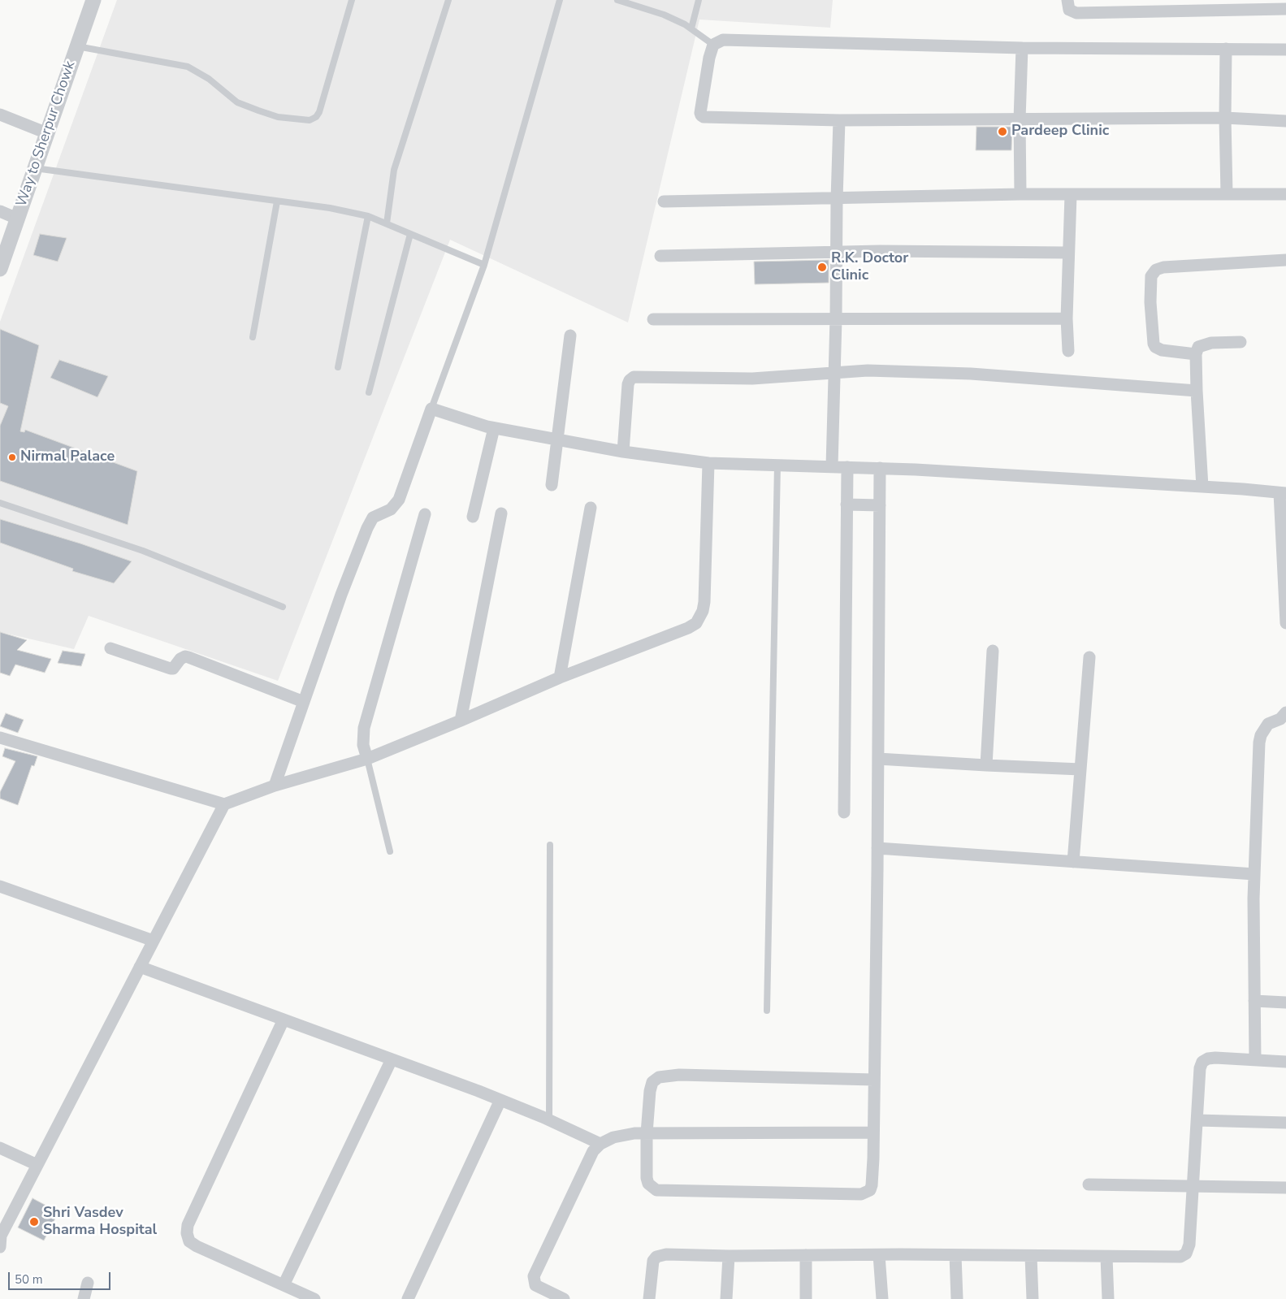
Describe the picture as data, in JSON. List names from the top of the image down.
{
  "streets": {
    "street": ["Way to Sherpur Chowk"]
  },
  "places": [
    "Pardeep Clinic",
    "R.K. Doctor Clinic",
    "Nirmal Palace",
    "Shri Vasdev Sharma Hospital"
  ],
  "scale_bar": "50 m"
}
